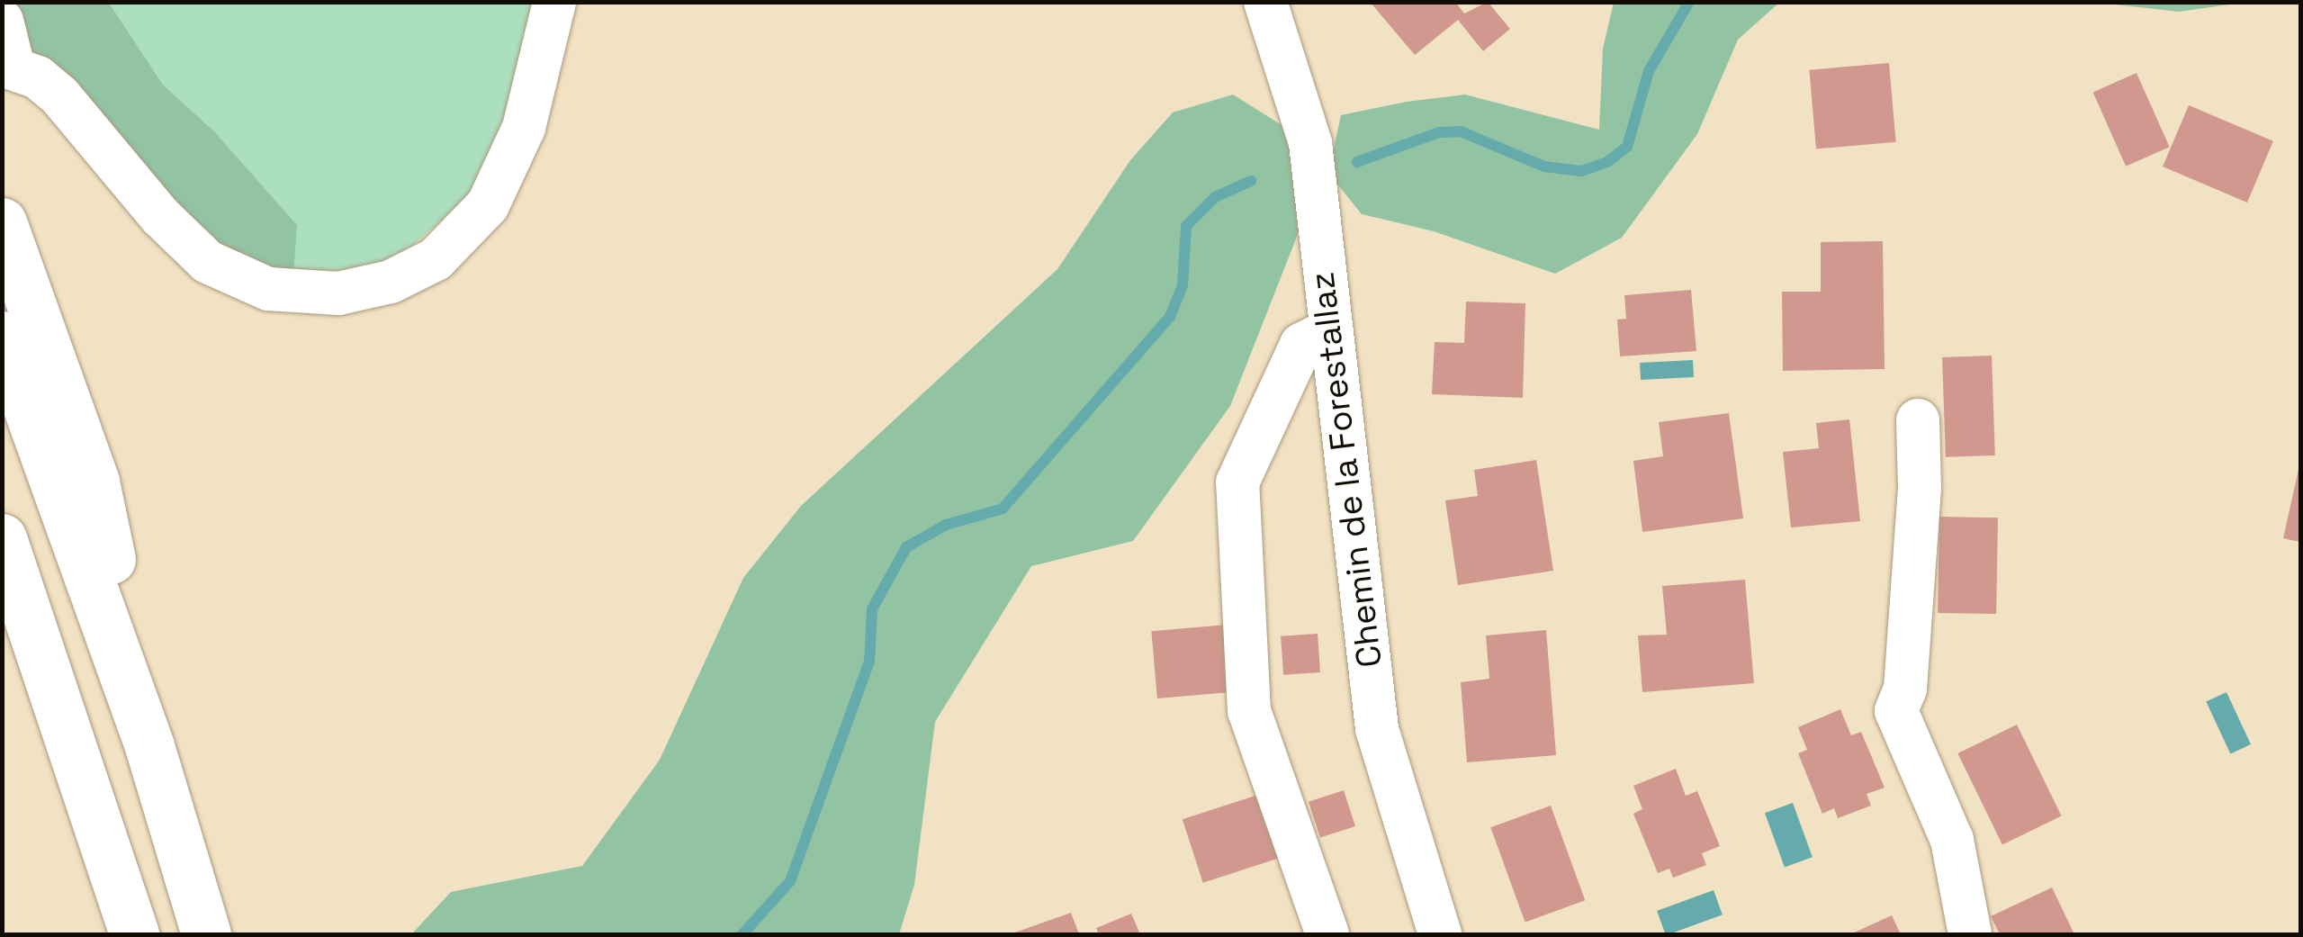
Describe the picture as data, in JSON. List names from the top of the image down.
{
  "streets": {
    "street": ["Chemin de la Forestallaz"]
  }
}
